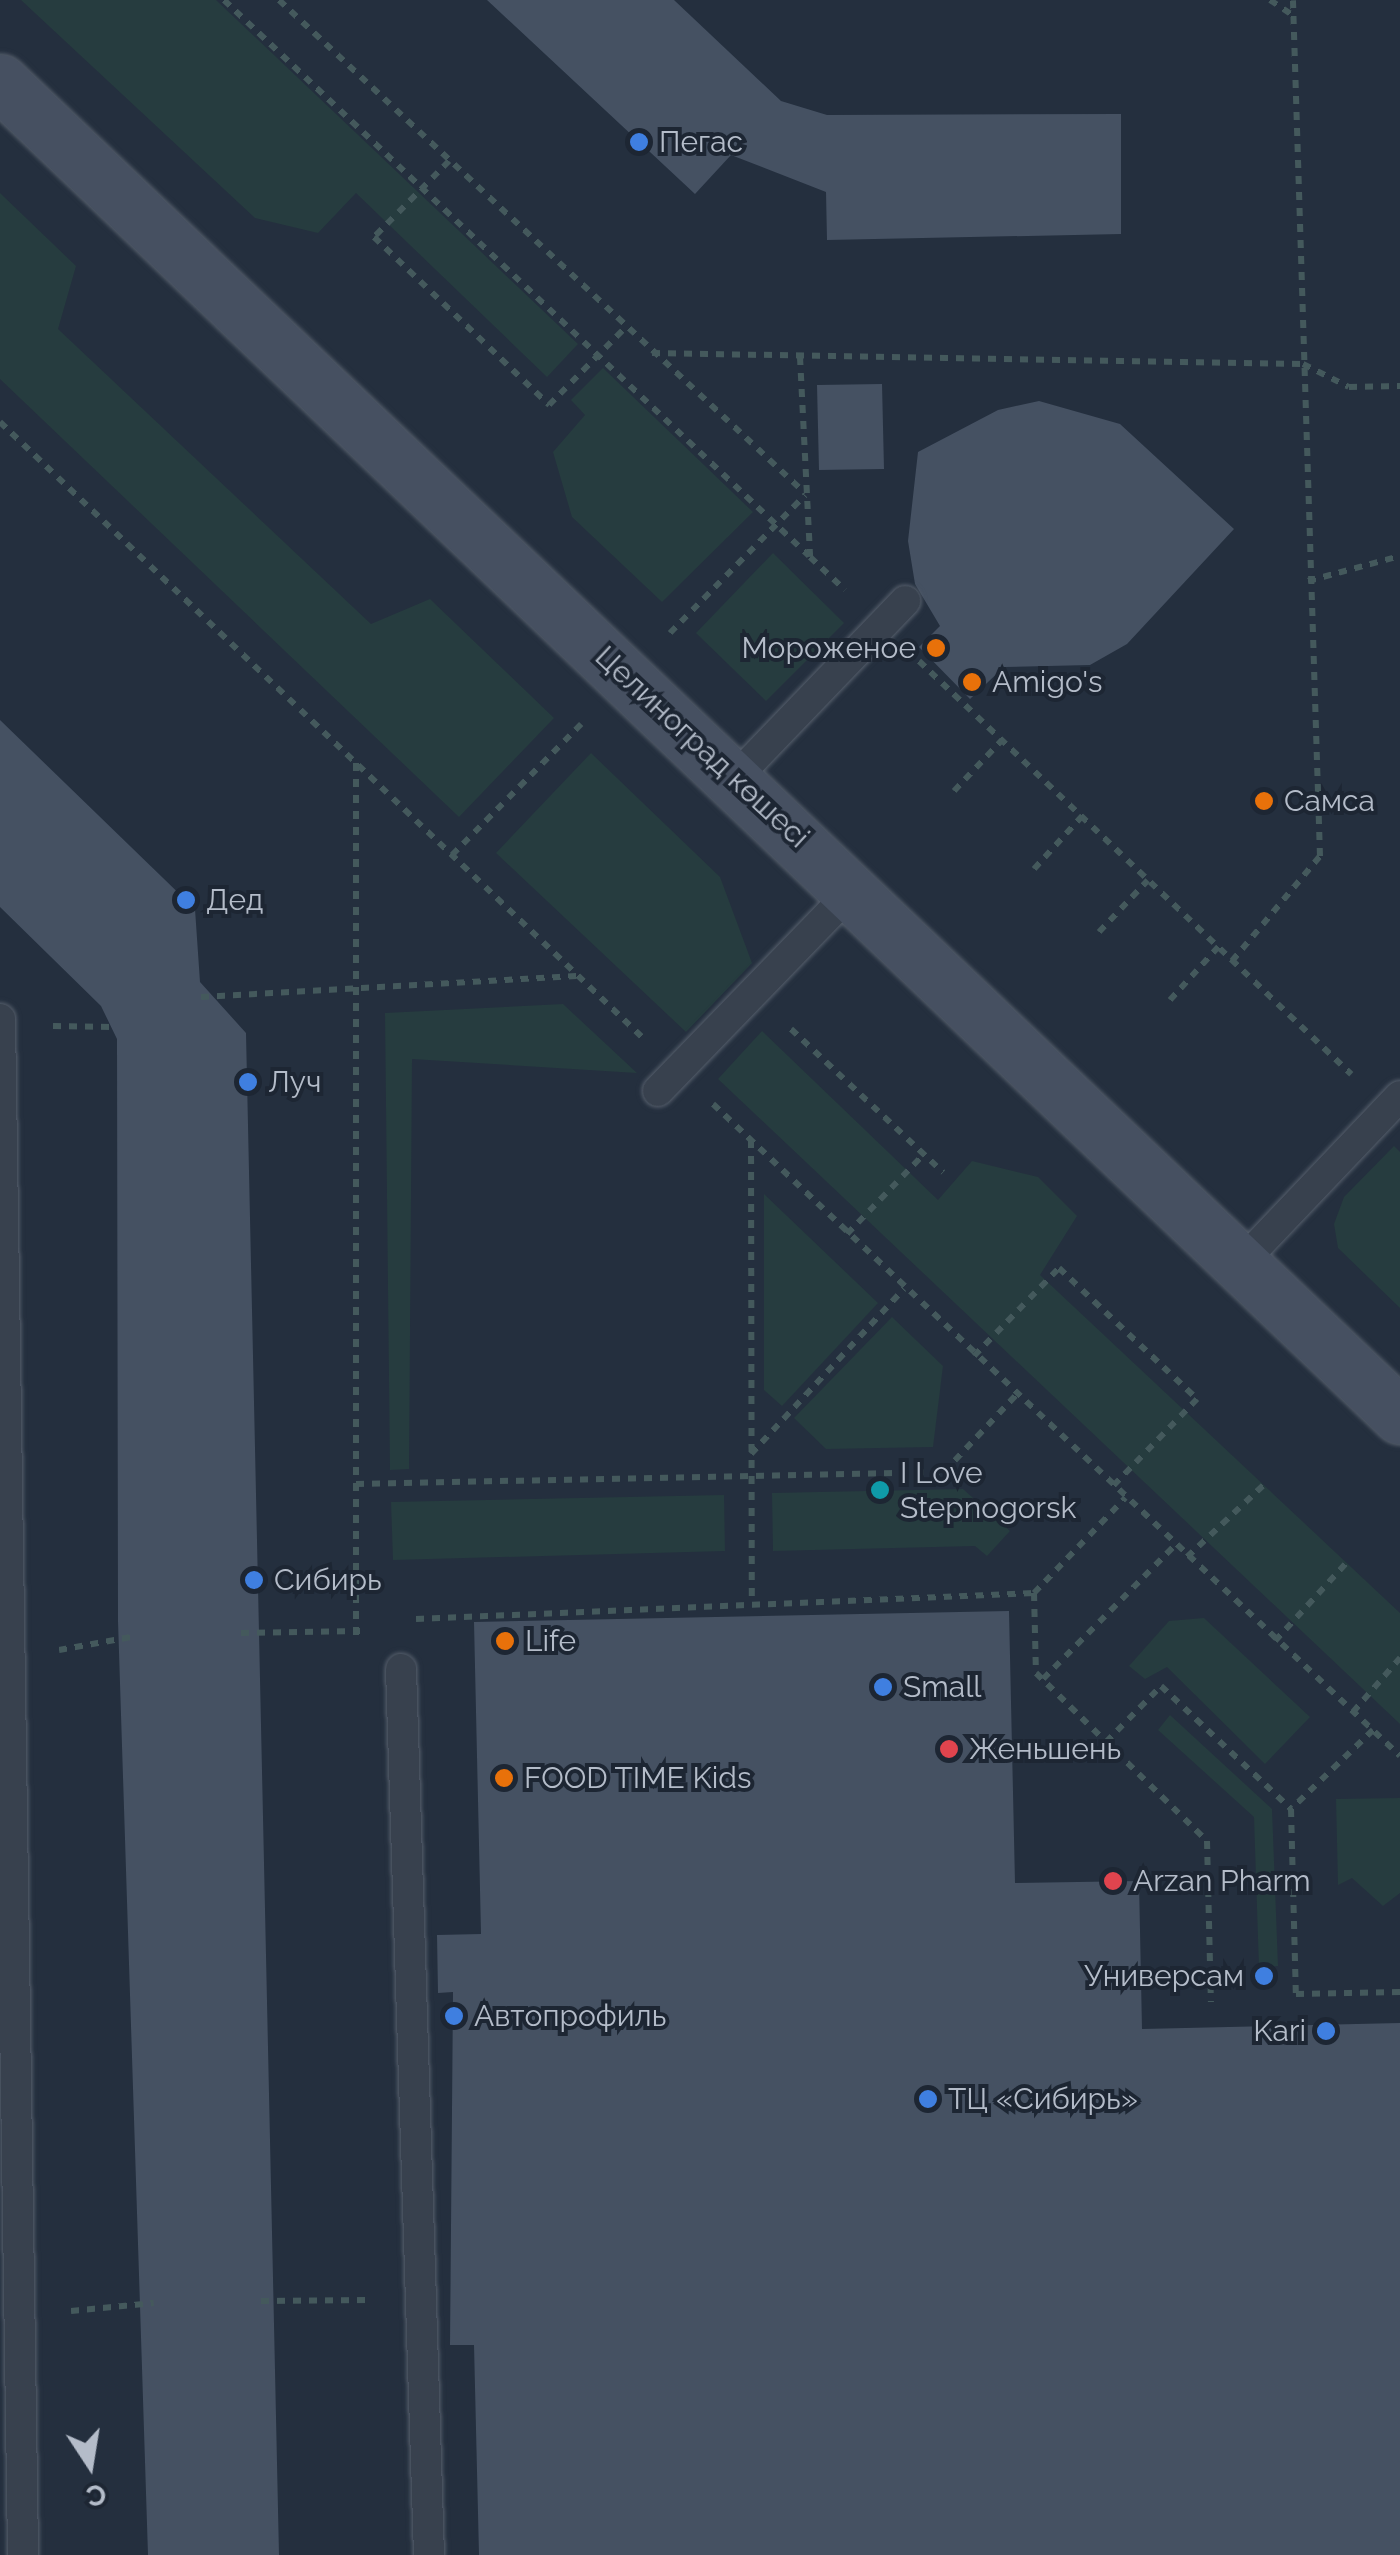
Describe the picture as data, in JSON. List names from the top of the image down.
{
  "streets": {
    "street": ["Целиноград көшесі"]
  },
  "places": [
    "Пегас",
    "Мороженое",
    "Amigo's",
    "Самса",
    "Дед",
    "Луч",
    "I Love Stepnogorsk",
    "Сибирь",
    "Life",
    "Small",
    "Женьшень",
    "FOOD TIME Kids",
    "Arzan Pharm",
    "Универсам",
    "Автопрофиль",
    "Kari",
    "ТЦ «Сибирь»"
  ],
  "north": "bottom"
}
